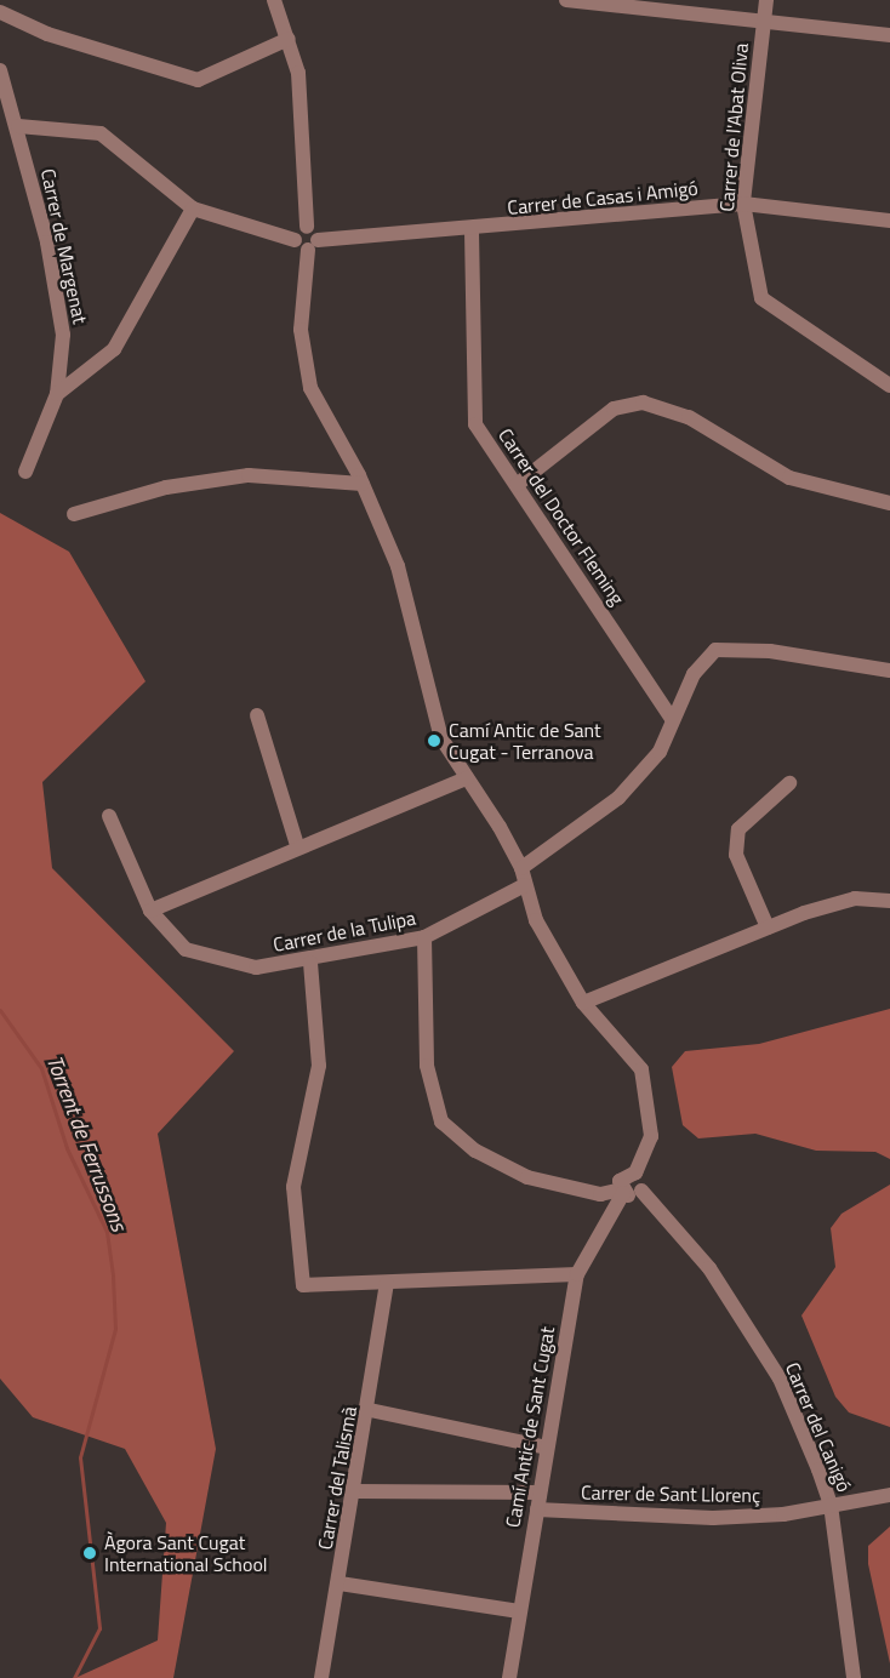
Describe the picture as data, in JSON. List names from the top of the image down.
{
  "streets": {
    "street": [
      "Carrer de l'Abat Oliva",
      "Carrer de Casas i Amigó",
      "Carrer de Margenat",
      "Carrer del Doctor Fleming",
      "Carrer de la Tulipa",
      "Camí Antic de Sant Cugat",
      "Carrer del Canigó",
      "Carrer del Talismà",
      "Carrer de Sant Llorenç"
    ]
  },
  "crossings": [
    ["Carrer de l'Abat Oliva", "Carrer de Casas i Amigó"],
    ["Carrer de Casas i Amigó", "Carrer del Doctor Fleming"],
    ["Camí Antic de Sant Cugat", "Carrer de Sant Llorenç"],
    ["Carrer del Canigó", "Carrer de Sant Llorenç"]
  ],
  "water": ["Torrent de Ferrussons"],
  "places": ["Camí Antic de Sant Cugat - Terranova", "Àgora Sant Cugat International School"]
}
